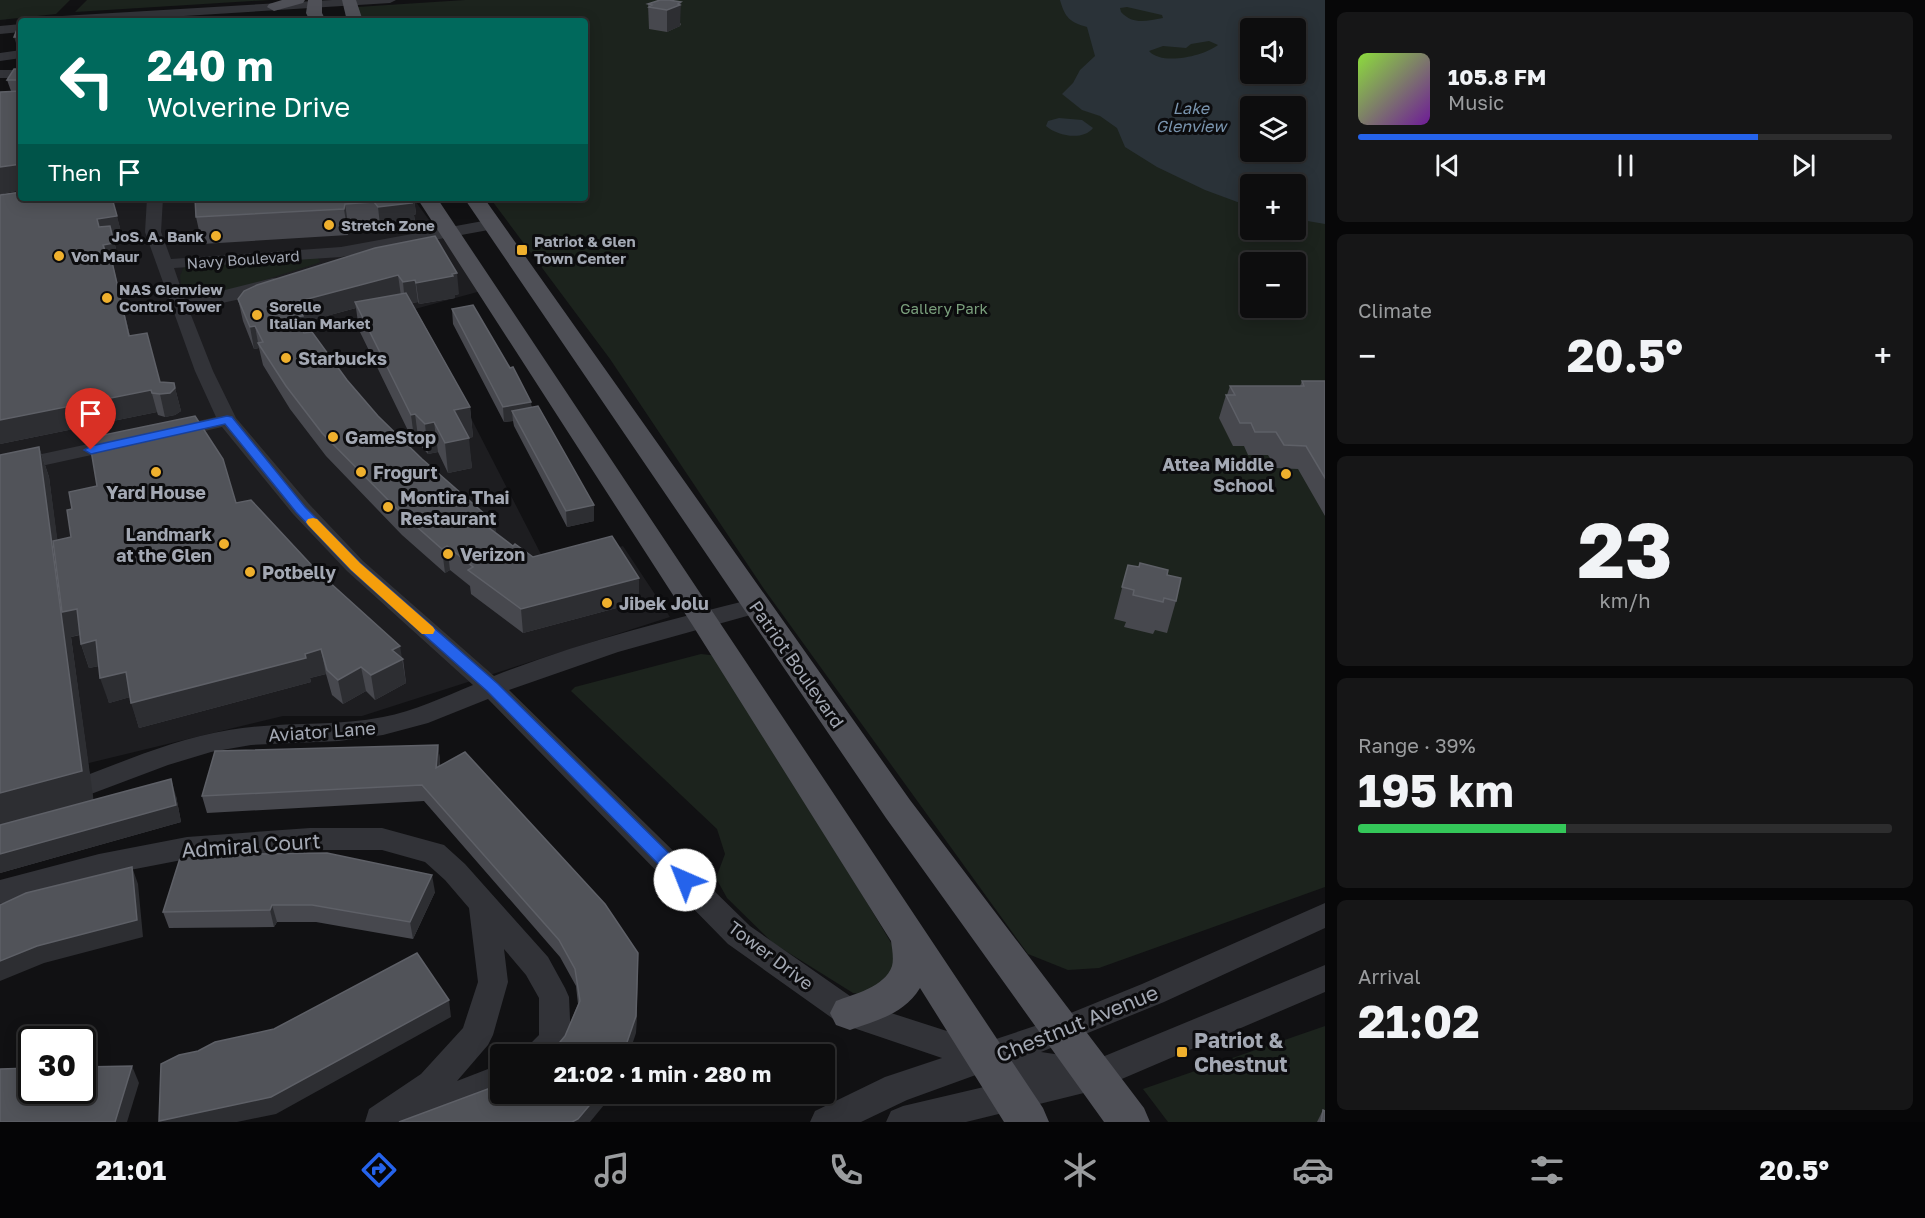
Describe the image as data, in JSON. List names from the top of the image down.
{
  "streets": {
    "main road": ["Patriot Boulevard"],
    "street": [
      "Navy Boulevard",
      "Aviator Lane",
      "Admiral Court",
      "Tower Drive",
      "Chestnut Avenue"
    ]
  },
  "crossings": [
    ["Navy Boulevard", "Patriot Boulevard"],
    ["Navy Boulevard", "Tower Drive"],
    ["Patriot Boulevard", "Aviator Lane"],
    ["Patriot Boulevard", "Tower Drive"],
    ["Patriot Boulevard", "Chestnut Avenue"],
    ["Aviator Lane", "Tower Drive"],
    ["Tower Drive", "Chestnut Avenue"]
  ],
  "water": ["Lake Glenview"],
  "parks": ["Gallery Park"],
  "places": {
    "other": [
      "Stretch Zone",
      "JoS. A. Bank",
      "Von Maur",
      "NAS Glenview Control Tower",
      "Sorelle Italian Market",
      "Starbucks",
      "GameStop",
      "Yard House",
      "Frogurt",
      "Attea Middle School",
      "Montira Thai Restaurant",
      "Landmark at the Glen",
      "Verizon",
      "Potbelly",
      "Jibek Jolu"
    ],
    "transit": ["Patriot & Glen Town Center", "Patriot & Chestnut"]
  },
  "page": {
    "map_buttons": ["+", "−"],
    "turn": ["240 m", "Wolverine Drive"],
    "song": ["105.8 FM", "Music"],
    "then": "Then",
    "tile": [
      "Climate",
      ["23", "km/h"],
      ["Range · 39%", "195 km"],
      ["Arrival", "21:02"]
    ],
    "heat": ["−", "20.5°", "+"],
    "limit": "30",
    "trip": "21:02 · 1 min · 280 m",
    "tabs": ["21:01", "20.5°"]
  }
}
